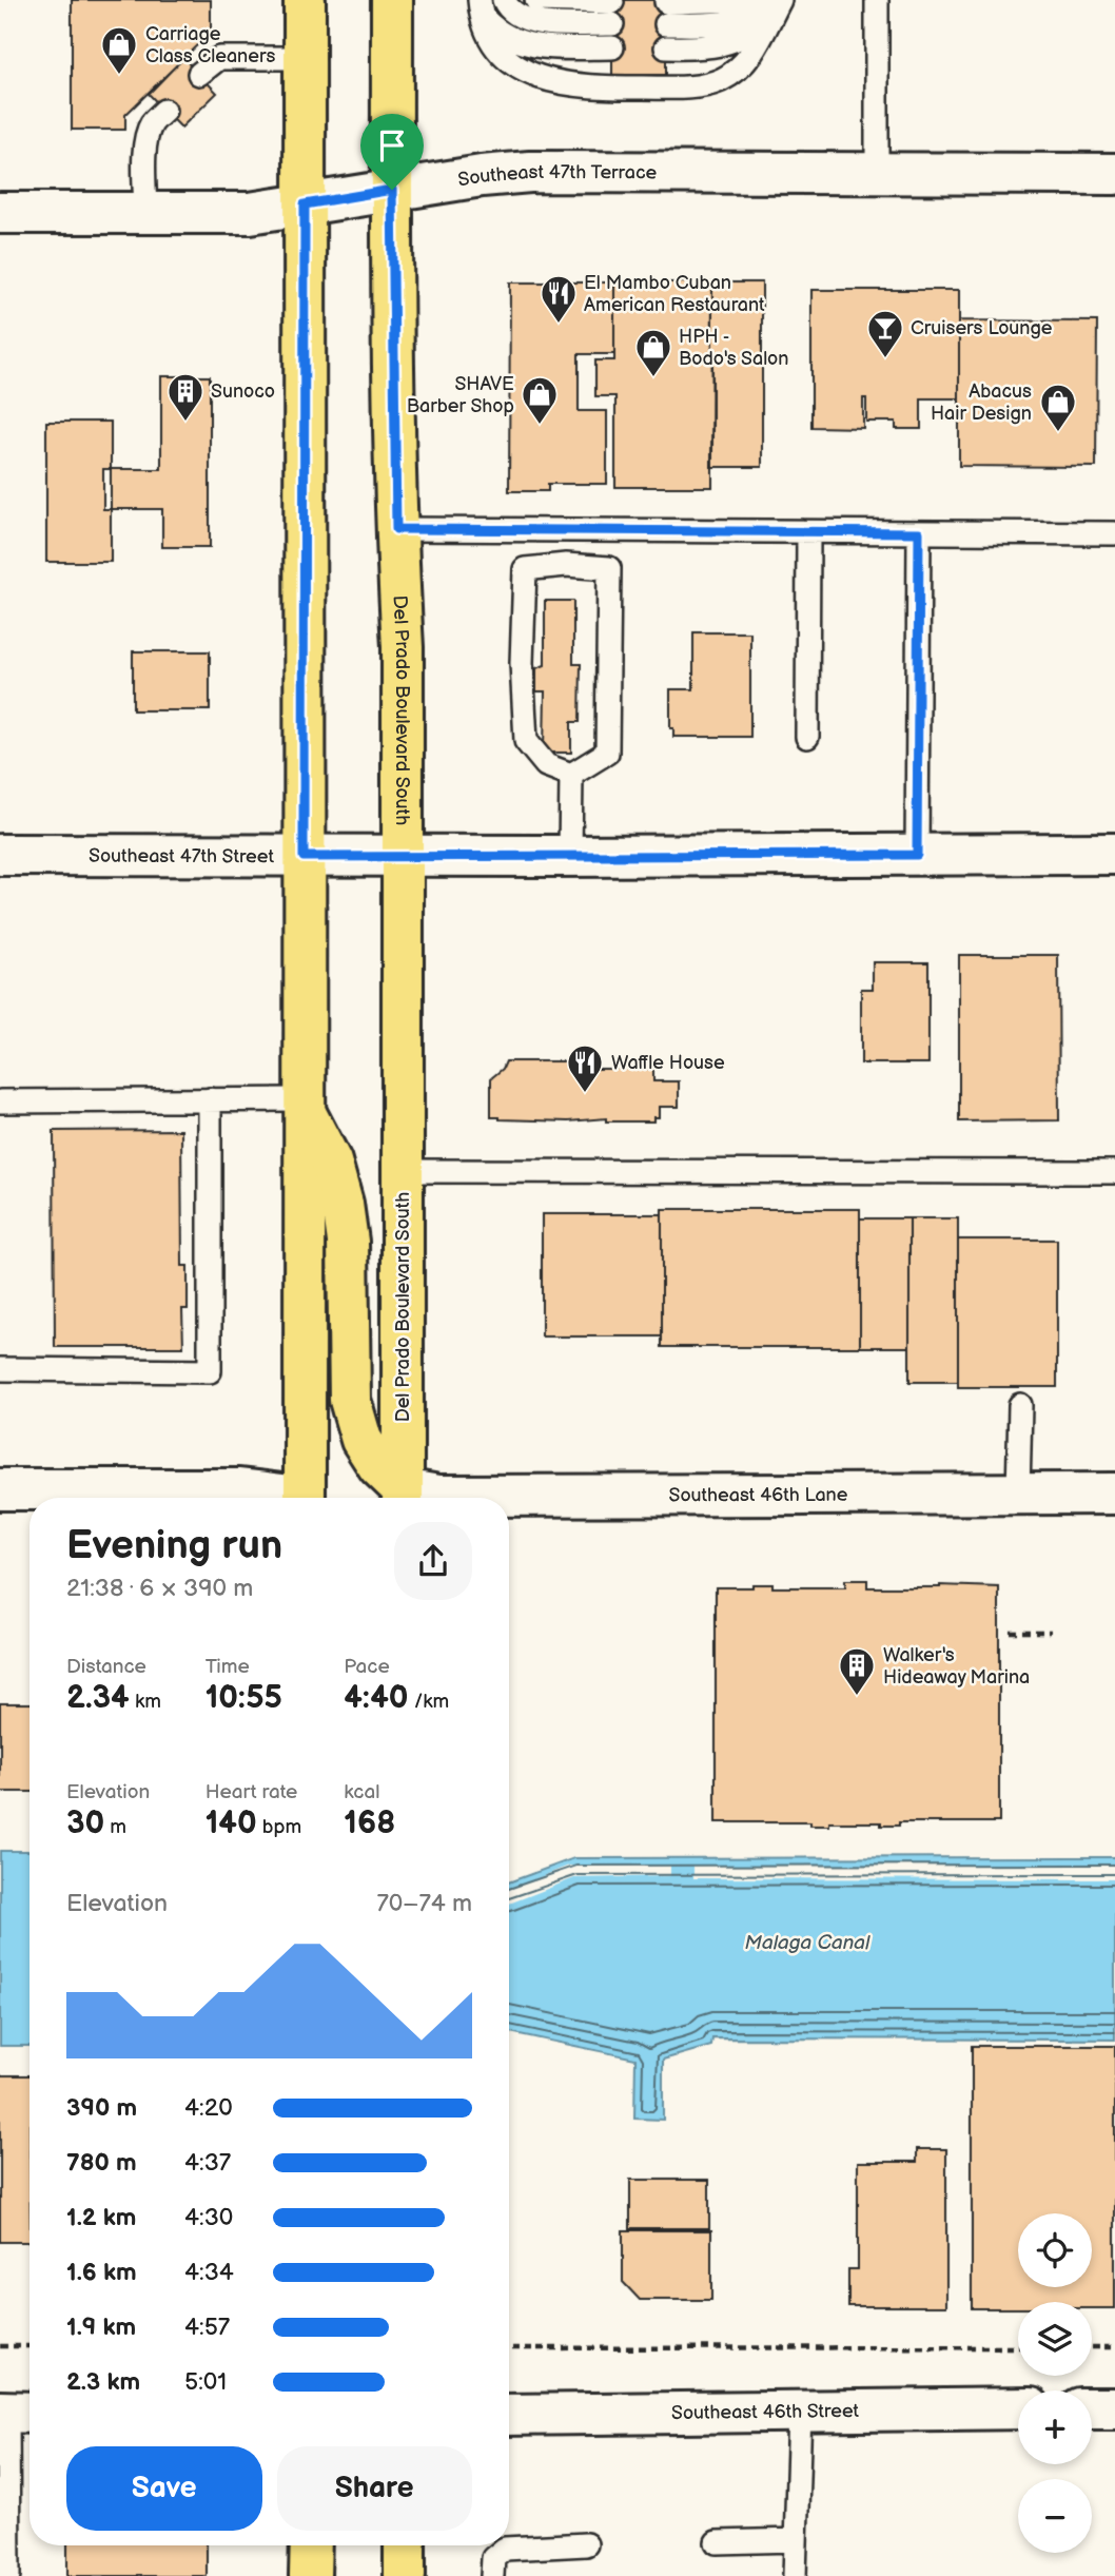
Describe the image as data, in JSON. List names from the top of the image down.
{
  "streets": {
    "main road": ["Del Prado Boulevard South"],
    "street": [
      "Southeast 47th Terrace",
      "Southeast 47th Street",
      "Southeast 46th Lane",
      "Southeast 46th Street"
    ]
  },
  "crossings": [
    ["Southeast 47th Terrace", "Del Prado Boulevard South"],
    ["Del Prado Boulevard South", "Southeast 47th Street"],
    ["Del Prado Boulevard South", "Southeast 46th Lane"]
  ],
  "water": ["Malaga Canal"],
  "places": {
    "shop": [
      "Carriage Class Cleaners",
      "HPH - Bodo's Salon",
      "SHAVE Barber Shop",
      "Abacus Hair Design"
    ],
    "restaurant": ["El Mambo Cuban American Restaurant", "Waffle House"],
    "bar": ["Cruisers Lounge"],
    "building": ["Sunoco", "Walker's Hideaway Marina"]
  },
  "page": {
    "heading": ["Evening run", "21:38 · 6 × 390 m"],
    "stats": [
      ["Distance", "2.34 km"],
      ["Time", "10:55"],
      ["Pace", "4:40 /km"],
      ["Elevation", "30 m"],
      ["Heart rate", "140 bpm"],
      ["kcal", "168"]
    ],
    "chart": ["Elevation", "70–74 m"],
    "list": [
      {
        "name": "390 m",
        "note": "4:20"
      },
      {
        "name": "780 m",
        "note": "4:37"
      },
      {
        "name": "1.2 km",
        "note": "4:30"
      },
      {
        "name": "1.6 km",
        "note": "4:34"
      },
      {
        "name": "1.9 km",
        "note": "4:57"
      },
      {
        "name": "2.3 km",
        "note": "5:01"
      }
    ],
    "map_buttons": ["+", "−"],
    "buttons": ["Save", "Share"]
  }
}
